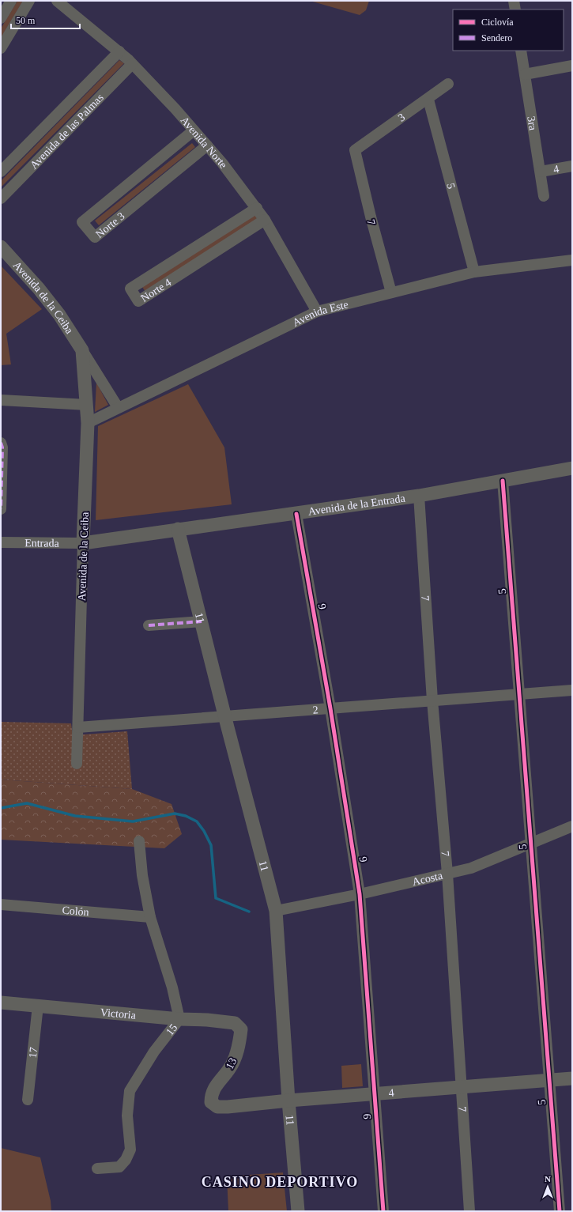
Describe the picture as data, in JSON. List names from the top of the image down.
{
  "streets": {
    "street": [
      "3",
      "3ra",
      "Avenida de las Palmas",
      "Avenida Norte",
      "4",
      "5",
      "7",
      "Norte 3",
      "Norte 4",
      "Avenida de la Ceiba",
      "Avenida Este",
      "Avenida de la Entrada",
      "Entrada",
      "9",
      "11",
      "2",
      "Acosta",
      "Colón",
      "Victoria",
      "15",
      "17",
      "13"
    ]
  },
  "crossings": [
    ["3", "5"],
    ["3", "7"],
    ["3ra", "4"],
    ["Avenida de las Palmas", "Avenida Norte"],
    ["Avenida Norte", "Norte 3"],
    ["Avenida Norte", "Norte 4"],
    ["Avenida Norte", "Avenida Este"],
    ["4", "5"],
    ["4", "7"],
    ["4", "9"],
    ["4", "11"],
    ["4", "13"],
    ["5", "Avenida Este"],
    ["5", "Avenida de la Entrada"],
    ["5", "2"],
    ["5", "Acosta"],
    ["7", "Avenida Este"],
    ["7", "Avenida de la Entrada"],
    ["7", "2"],
    ["7", "Acosta"],
    ["Avenida de la Ceiba", "Avenida Este"],
    ["Avenida de la Ceiba", "Avenida de la Entrada"],
    ["Avenida de la Ceiba", "Entrada"],
    ["Avenida de la Ceiba", "2"],
    ["Avenida de la Entrada", "Entrada"],
    ["Avenida de la Entrada", "9"],
    ["Avenida de la Entrada", "11"],
    ["9", "2"],
    ["9", "Acosta"],
    ["11", "2"],
    ["11", "Acosta"],
    ["Colón", "15"],
    ["Victoria", "15"],
    ["Victoria", "17"],
    ["Victoria", "13"]
  ],
  "districts": ["CASINO DEPORTIVO"],
  "legend": ["Ciclovía", "Sendero"],
  "scale_bar": "50 m",
  "north": "top"
}
